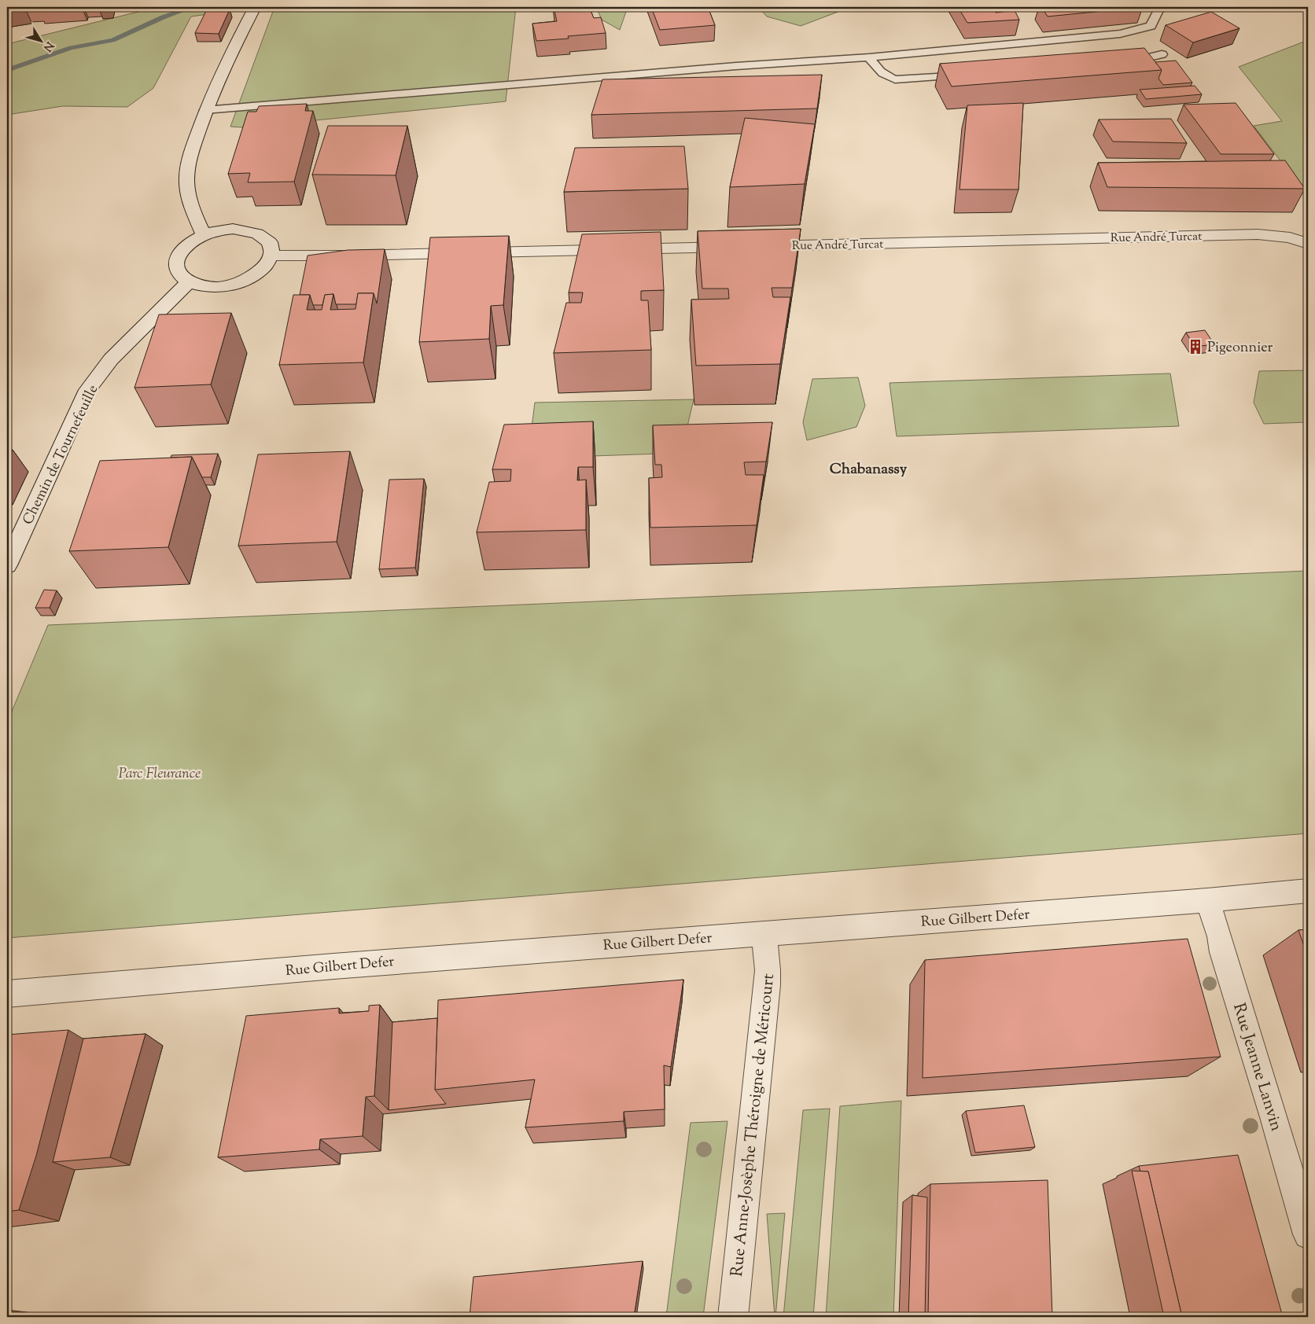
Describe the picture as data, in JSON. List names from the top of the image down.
{
  "streets": {
    "street": [
      "Rue André Turcat",
      "Chemin de Tournefeuille",
      "Rue Gilbert Defer",
      "Rue Jeanne Lanvin",
      "Rue Anne-Josèphe Théroigne de Méricourt"
    ]
  },
  "crossings": [
    ["Rue André Turcat", "Chemin de Tournefeuille"],
    ["Rue Gilbert Defer", "Rue Jeanne Lanvin"],
    ["Rue Gilbert Defer", "Rue Anne-Josèphe Théroigne de Méricourt"]
  ],
  "districts": ["Chabanassy"],
  "parks": ["Parc Fleurance"],
  "places": {
    "building": ["Pigeonnier"]
  },
  "north": "bottom right"
}
